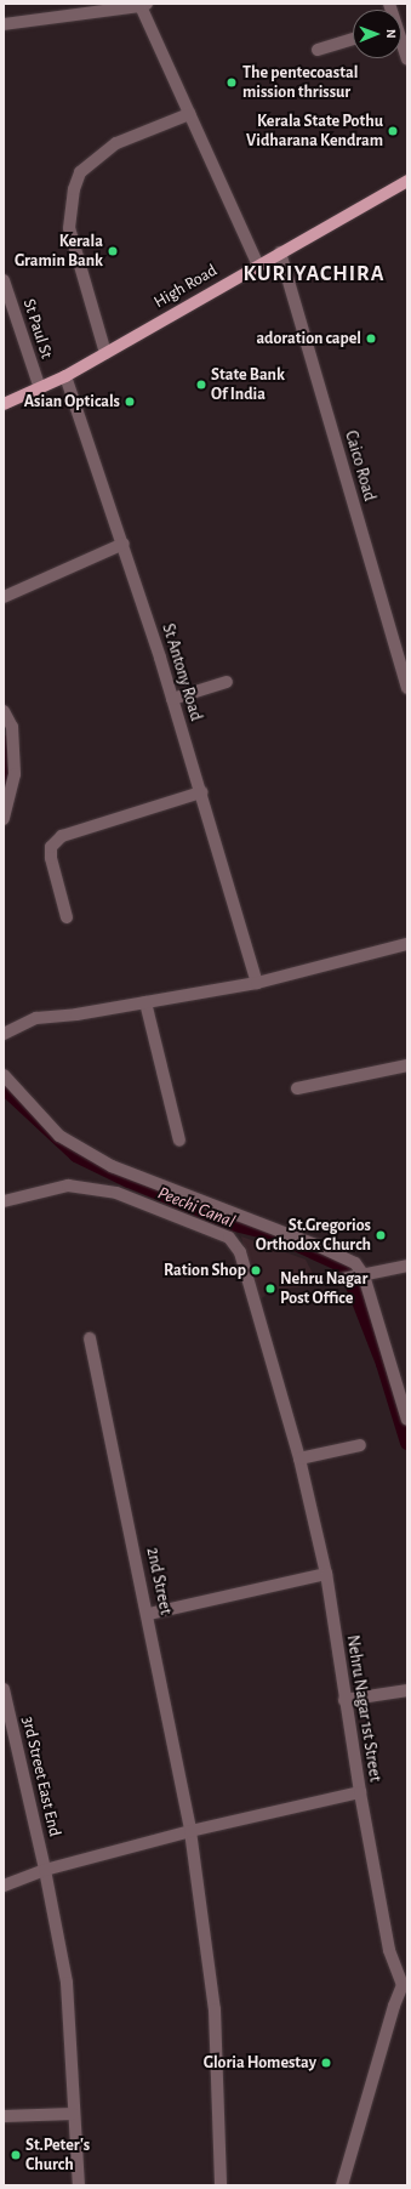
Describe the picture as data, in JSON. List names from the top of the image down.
{
  "streets": {
    "main road": ["High Road"],
    "street": [
      "St Paul St",
      "Caico Road",
      "St Antony Road",
      "2nd Street",
      "Nehru Nagar 1st Street",
      "3rd Street East End"
    ]
  },
  "crossings": [
    ["High Road", "St Paul St"],
    ["High Road", "Caico Road"],
    ["High Road", "St Antony Road"],
    ["2nd Street", "Nehru Nagar 1st Street"],
    ["Nehru Nagar 1st Street", "3rd Street East End"]
  ],
  "districts": ["KURIYACHIRA"],
  "water": ["Peechi Canal"],
  "places": [
    "The pentecoastal mission thrissur",
    "Kerala State Pothu Vidharana Kendram",
    "Kerala Gramin Bank",
    "adoration capel",
    "State Bank Of India",
    "Asian Opticals",
    "St.Gregorios Orthodox Church",
    "Ration Shop",
    "Nehru Nagar Post Office",
    "Gloria Homestay",
    "St.Peter's Church"
  ],
  "north": "right"
}
